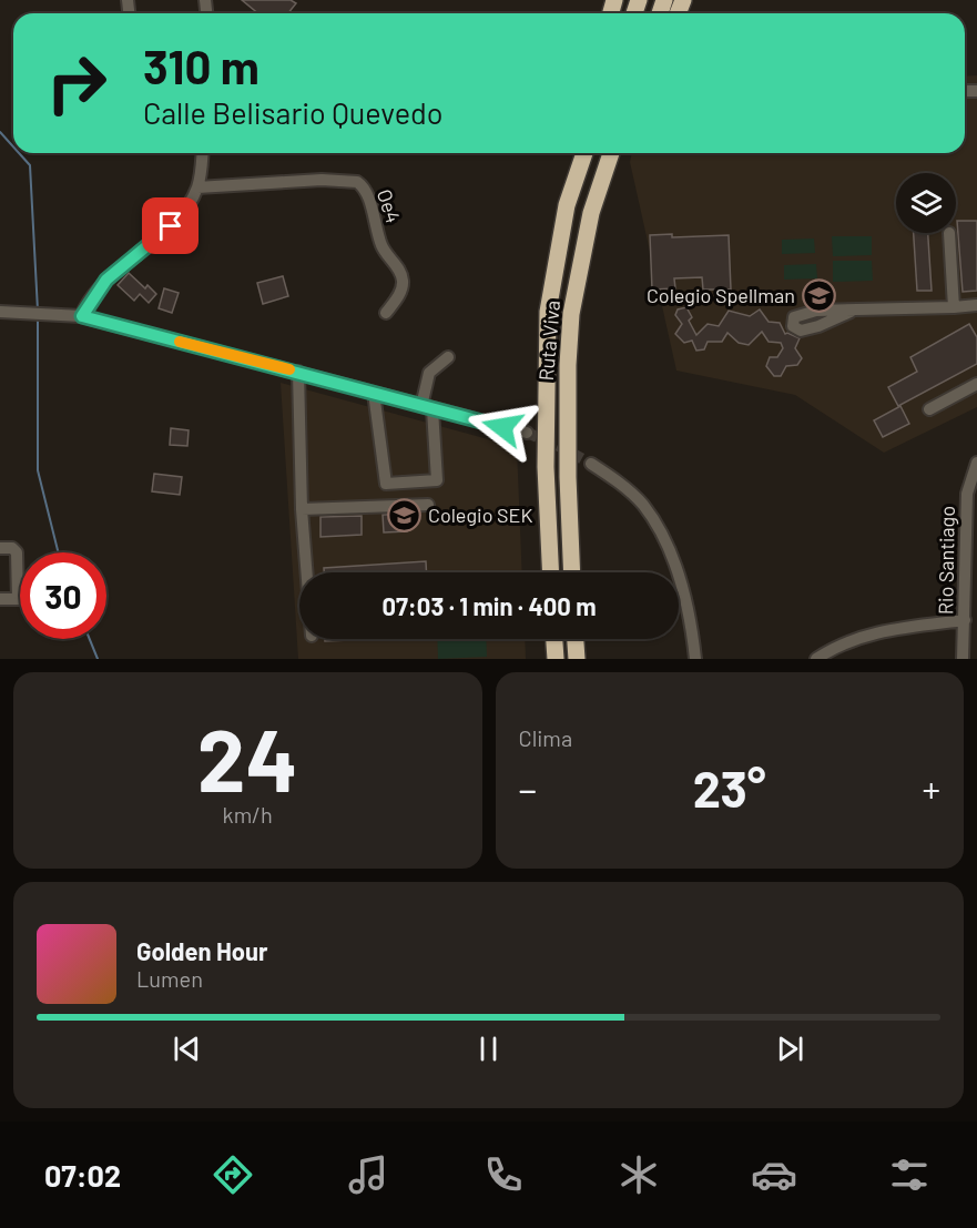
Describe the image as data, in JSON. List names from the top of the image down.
{
  "streets": {
    "highway": ["Ruta Viva"],
    "street": ["Oe4", "Rio Santiago"]
  },
  "places": {
    "school or university": ["Colegio Spellman", "Colegio SEK"]
  },
  "page": {
    "turn": ["310 m", "Calle Belisario Quevedo"],
    "limit": "30",
    "trip": "07:03 · 1 min · 400 m",
    "tile": [
      ["24", "km/h"],
      "Clima"
    ],
    "heat": ["−", "23°", "+"],
    "song": ["Golden Hour", "Lumen"],
    "tabs": "07:02"
  }
}
